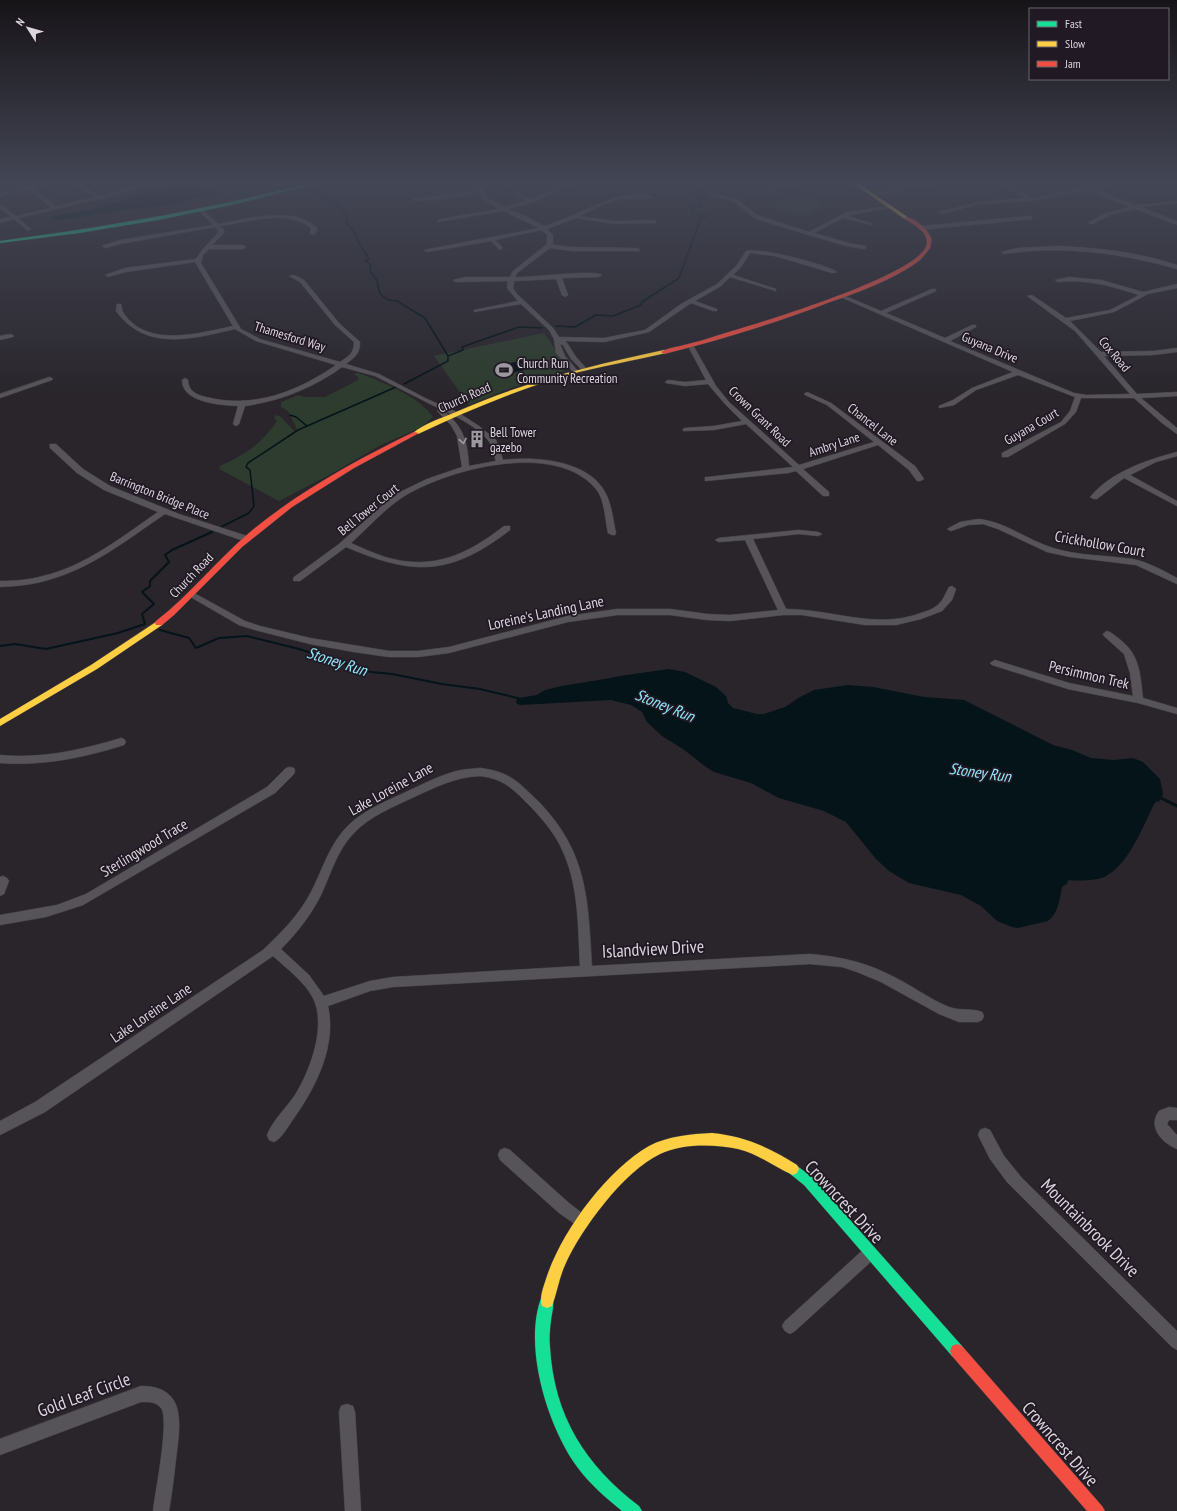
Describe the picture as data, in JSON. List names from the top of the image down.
{
  "streets": {
    "main road": ["Church Road", "Crowncrest Drive"],
    "street": [
      "Thamesford Way",
      "Guyana Drive",
      "Cox Road",
      "Crown Grant Road",
      "Chancel Lane",
      "Guyana Court",
      "Ambry Lane",
      "Barrington Bridge Place",
      "Bell Tower Court",
      "Crickhollow Court",
      "Loreine's Landing Lane",
      "Persimmon Trek",
      "Lake Loreine Lane",
      "Sterlingwood Trace",
      "Islandview Drive",
      "Mountainbrook Drive",
      "Gold Leaf Circle"
    ]
  },
  "crossings": [
    ["Thamesford Way", "Church Road"],
    ["Guyana Drive", "Cox Road"],
    ["Guyana Drive", "Church Road"],
    ["Guyana Drive", "Guyana Court"],
    ["Church Road", "Crown Grant Road"],
    ["Church Road", "Barrington Bridge Place"],
    ["Church Road", "Loreine's Landing Lane"],
    ["Crown Grant Road", "Ambry Lane"],
    ["Chancel Lane", "Ambry Lane"],
    ["Lake Loreine Lane", "Islandview Drive"]
  ],
  "water": ["Stoney Run"],
  "places": {
    "sports": ["Church Run Community Recreation"],
    "building": ["Bell Tower gazebo"]
  },
  "legend": ["Fast", "Slow", "Jam"],
  "north": "top left"
}
